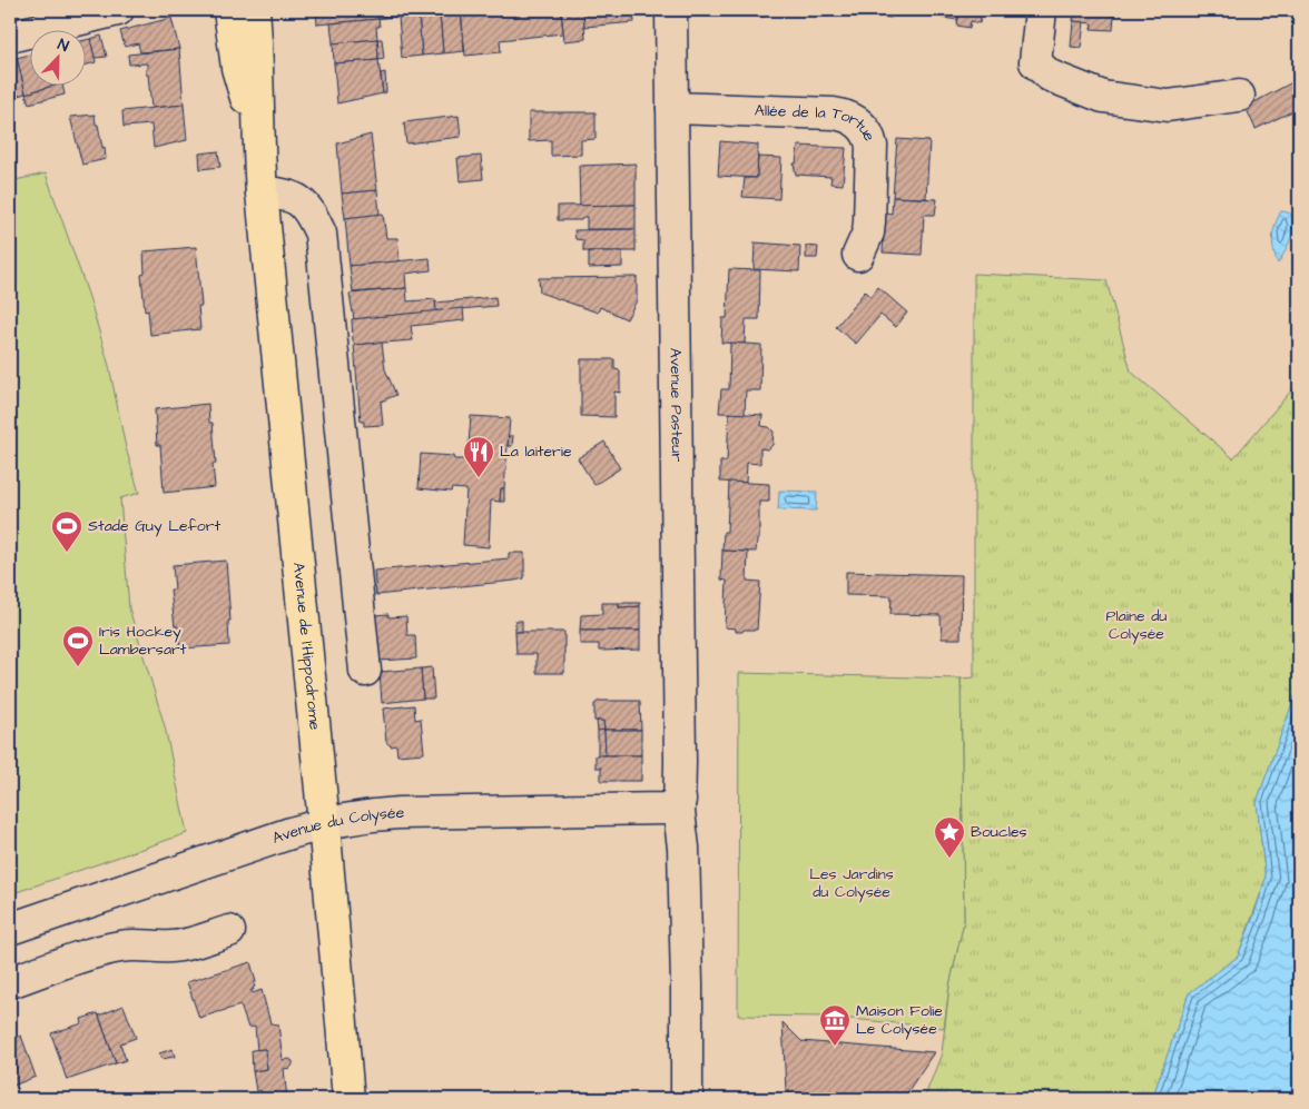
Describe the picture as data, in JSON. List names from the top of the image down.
{
  "streets": {
    "main road": ["Avenue de l'Hippodrome"],
    "street": ["Allée de la Tortue", "Avenue Pasteur", "Avenue du Colysée"]
  },
  "crossings": [
    ["Allée de la Tortue", "Avenue Pasteur"],
    ["Avenue Pasteur", "Avenue du Colysée"],
    ["Avenue de l'Hippodrome", "Avenue du Colysée"]
  ],
  "parks": ["Plaine du Colysée", "Les Jardins du Colysée"],
  "places": {
    "restaurant": ["La laiterie"],
    "sports": ["Stade Guy Lefort", "Iris Hockey Lambersart"],
    "place": ["Boucles"],
    "museum": ["Maison Folie Le Colysée"]
  },
  "north": "top right"
}
